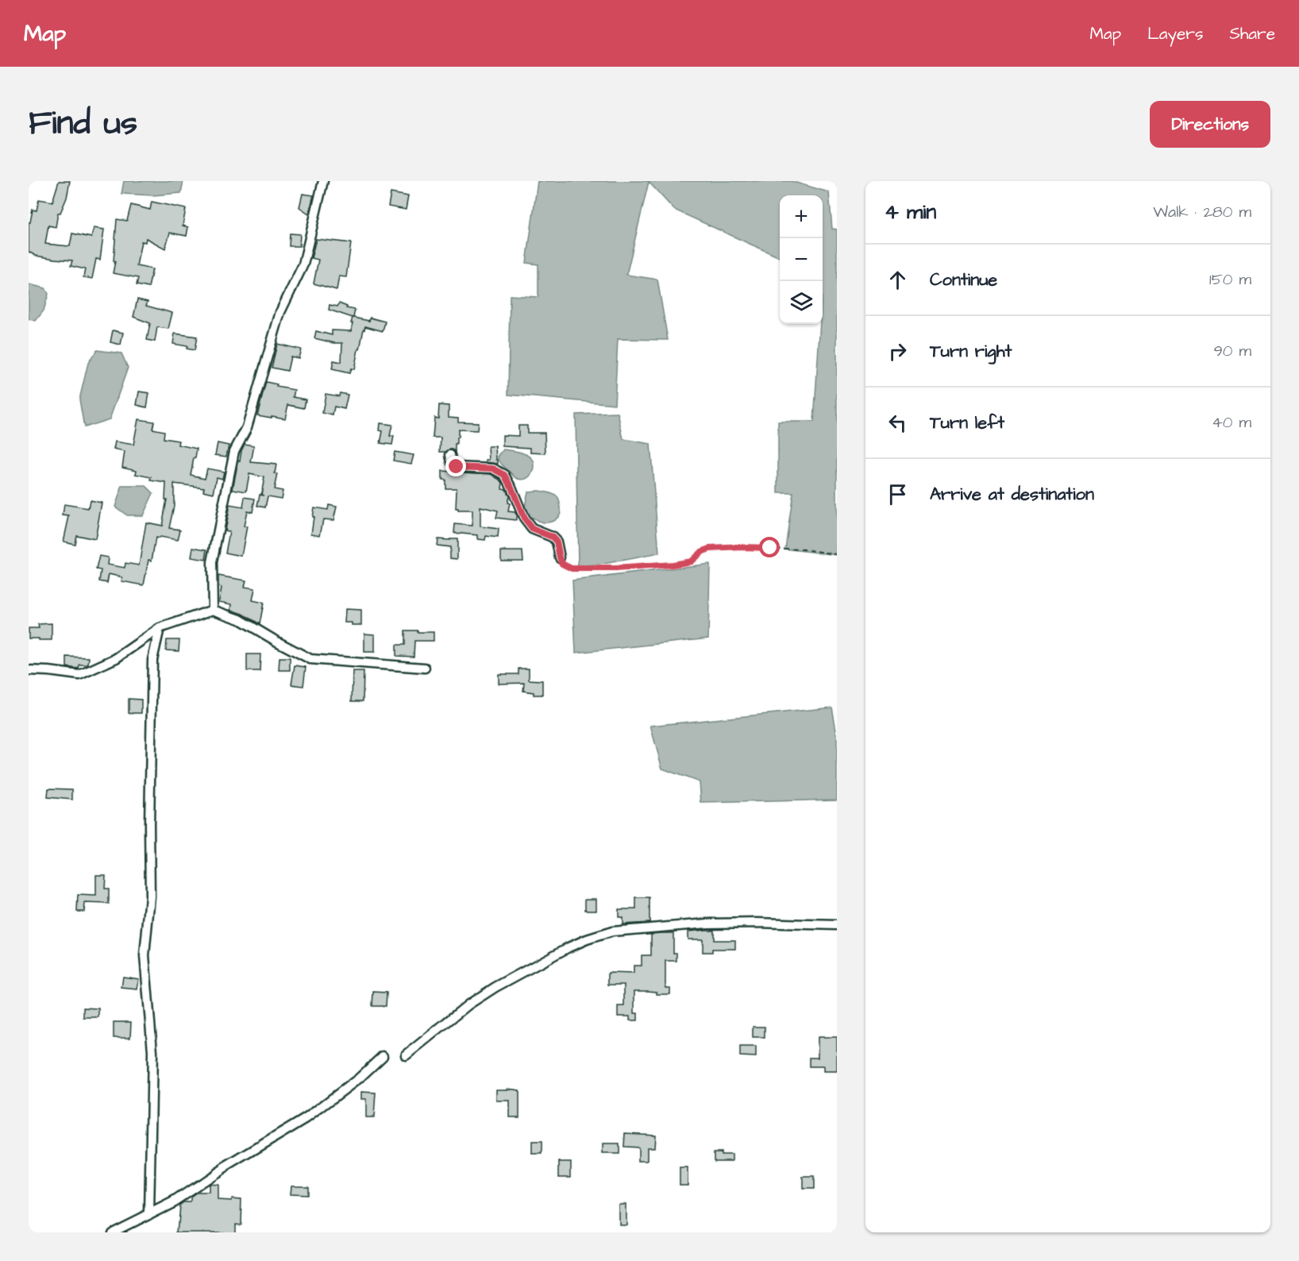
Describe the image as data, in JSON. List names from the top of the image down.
{
  "page": {
    "header": "Map",
    "nav": ["Map", "Layers", "Share"],
    "title": "Find us",
    "buttons": "Directions",
    "heading": ["4 min", "Walk · 280 m"],
    "map_buttons": ["+", "−"],
    "list": [
      ["Continue", "150 m"],
      ["Turn right", "90 m"],
      ["Turn left", "40 m"],
      "Arrive at destination"
    ]
  }
}
